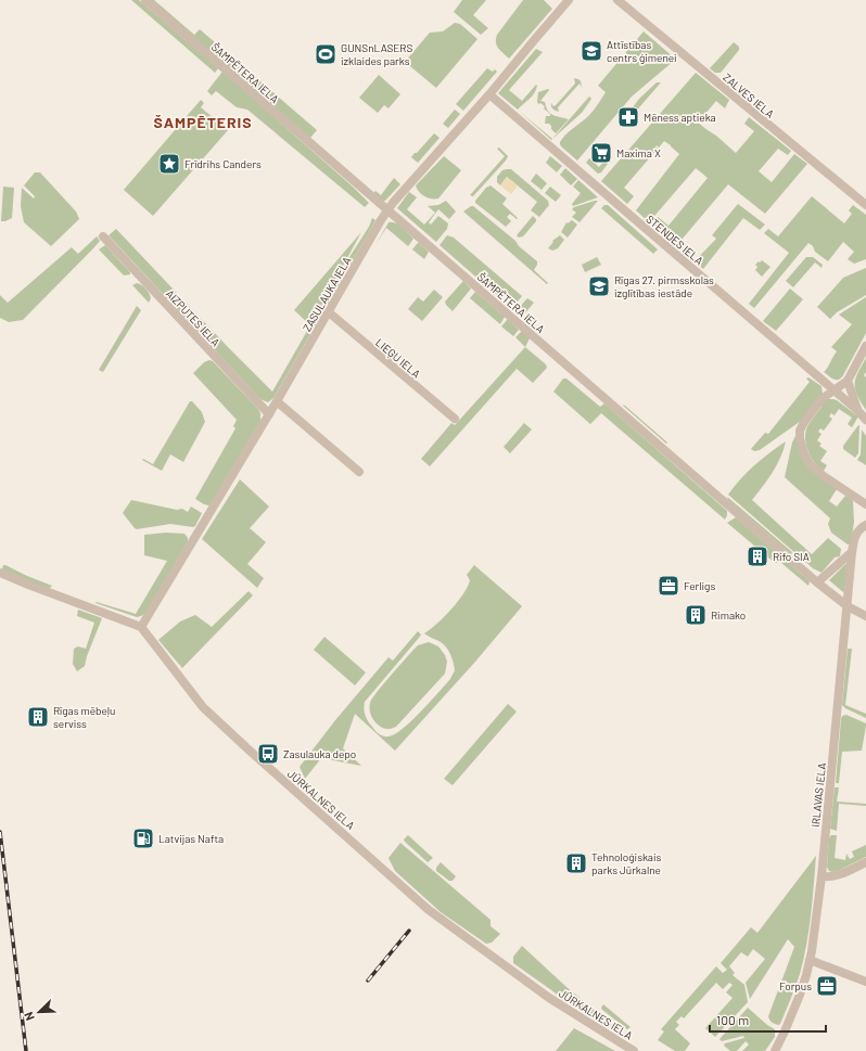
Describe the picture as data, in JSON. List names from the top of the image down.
{
  "streets": {
    "street": [
      "ŠAMPĒTERA IELA",
      "ZALVES IELA",
      "STENDES IELA",
      "ZASULAUKA IELA",
      "AIZPUTES IELA",
      "LIEĢU IELA",
      "IRLAVAS IELA",
      "JŪRKALNES IELA"
    ]
  },
  "crossings": [
    ["ŠAMPĒTERA IELA", "ZASULAUKA IELA"],
    ["ŠAMPĒTERA IELA", "IRLAVAS IELA"],
    ["STENDES IELA", "ZASULAUKA IELA"],
    ["ZASULAUKA IELA", "AIZPUTES IELA"],
    ["ZASULAUKA IELA", "LIEĢU IELA"],
    ["ZASULAUKA IELA", "JŪRKALNES IELA"]
  ],
  "districts": ["ŠAMPĒTERIS"],
  "places": {
    "school or university": ["Attīstības centrs ģimenei", "Rīgas 27. pirmsskolas izglītības iestāde"],
    "sports": ["GUNSnLASERS izklaides parks"],
    "pharmacy": ["Mēness aptieka"],
    "supermarket": ["Maxima X"],
    "place": ["Frīdrihs Canders"],
    "building": [
      "Rifo SIA",
      "Rimako",
      "Rīgas mēbeļu serviss",
      "Tehnoloģiskais parks Jūrkalne"
    ],
    "office": ["Ferligs", "Forpus"],
    "bus stop": ["Zasulauka depo"],
    "fuel station": ["Latvijas Nafta"]
  },
  "scale_bar": "100 m",
  "north": "bottom left"
}
